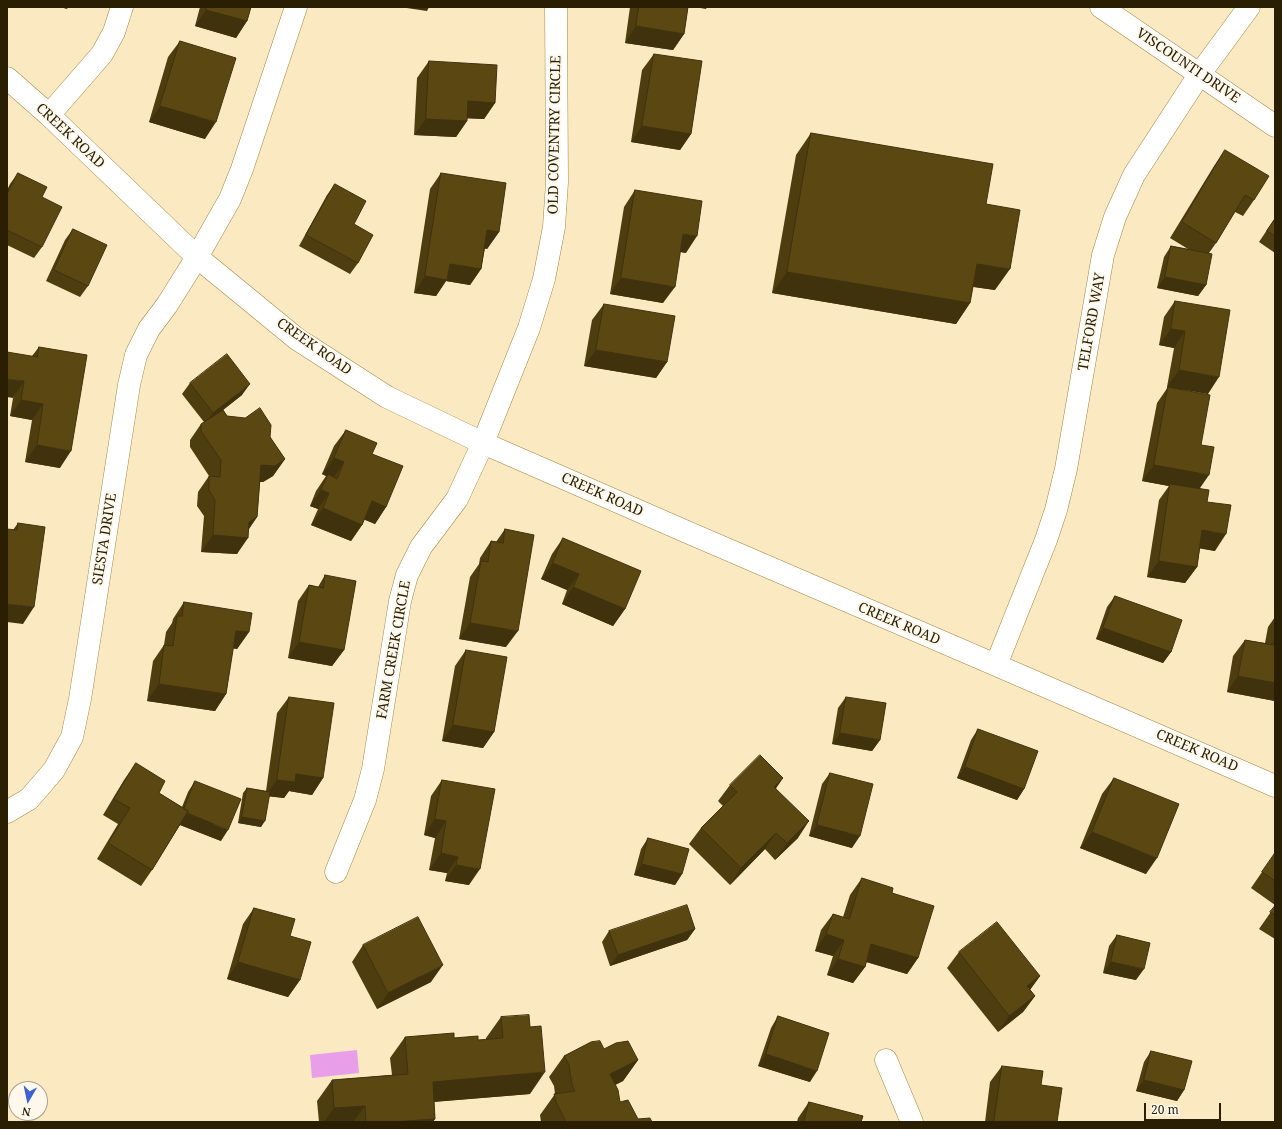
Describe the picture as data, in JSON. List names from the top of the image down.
{
  "streets": {
    "street": [
      "VISCOUNTI DRIVE",
      "OLD COVENTRY CIRCLE",
      "CREEK ROAD",
      "TELFORD WAY",
      "SIESTA DRIVE",
      "FARM CREEK CIRCLE"
    ]
  },
  "crossings": [
    ["VISCOUNTI DRIVE", "TELFORD WAY"],
    ["OLD COVENTRY CIRCLE", "CREEK ROAD"],
    ["OLD COVENTRY CIRCLE", "FARM CREEK CIRCLE"],
    ["CREEK ROAD", "TELFORD WAY"],
    ["CREEK ROAD", "SIESTA DRIVE"],
    ["CREEK ROAD", "FARM CREEK CIRCLE"]
  ],
  "scale_bar": "20 m",
  "north": "bottom"
}
